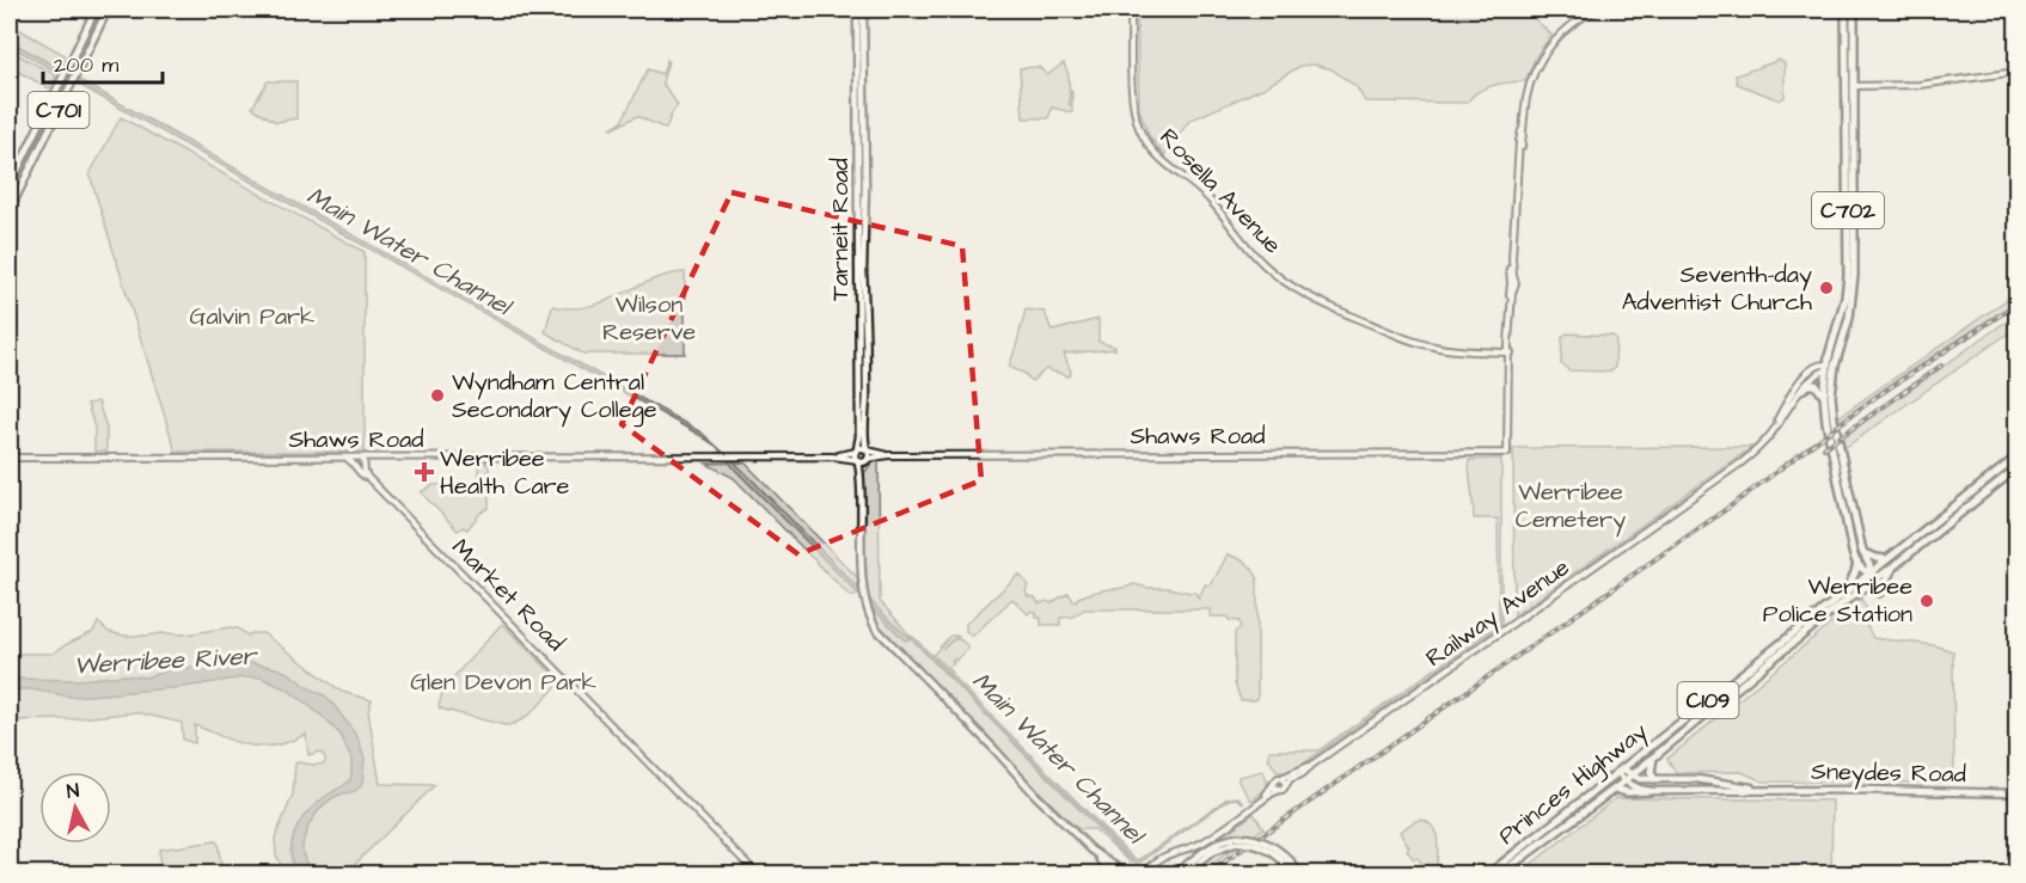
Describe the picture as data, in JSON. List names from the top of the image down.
{
  "streets": {
    "highway": ["C702", "C109", "Princes Highway"],
    "main road": ["C701", "Tarneit Road", "Sneydes Road"],
    "street": [
      "Rosella Avenue",
      "Shaws Road",
      "Market Road",
      "Railway Avenue"
    ]
  },
  "crossings": [
    ["Rosella Avenue", "Shaws Road"],
    ["C702", "Railway Avenue"],
    ["C702", "Princes Highway"],
    ["Tarneit Road", "Shaws Road"],
    ["Shaws Road", "Market Road"],
    ["Sneydes Road", "Princes Highway"]
  ],
  "water": ["Main Water Channel", "Werribee River"],
  "parks": [
    "Wilson Reserve",
    "Galvin Park",
    "Werribee Cemetery",
    "Glen Devon Park"
  ],
  "places": {
    "other": ["Seventh-day Adventist Church", "Wyndham Central Secondary College", "Werribee Police Station"],
    "health": ["Werribee Health Care"]
  },
  "scale_bar": "200 m",
  "north": "top"
}
